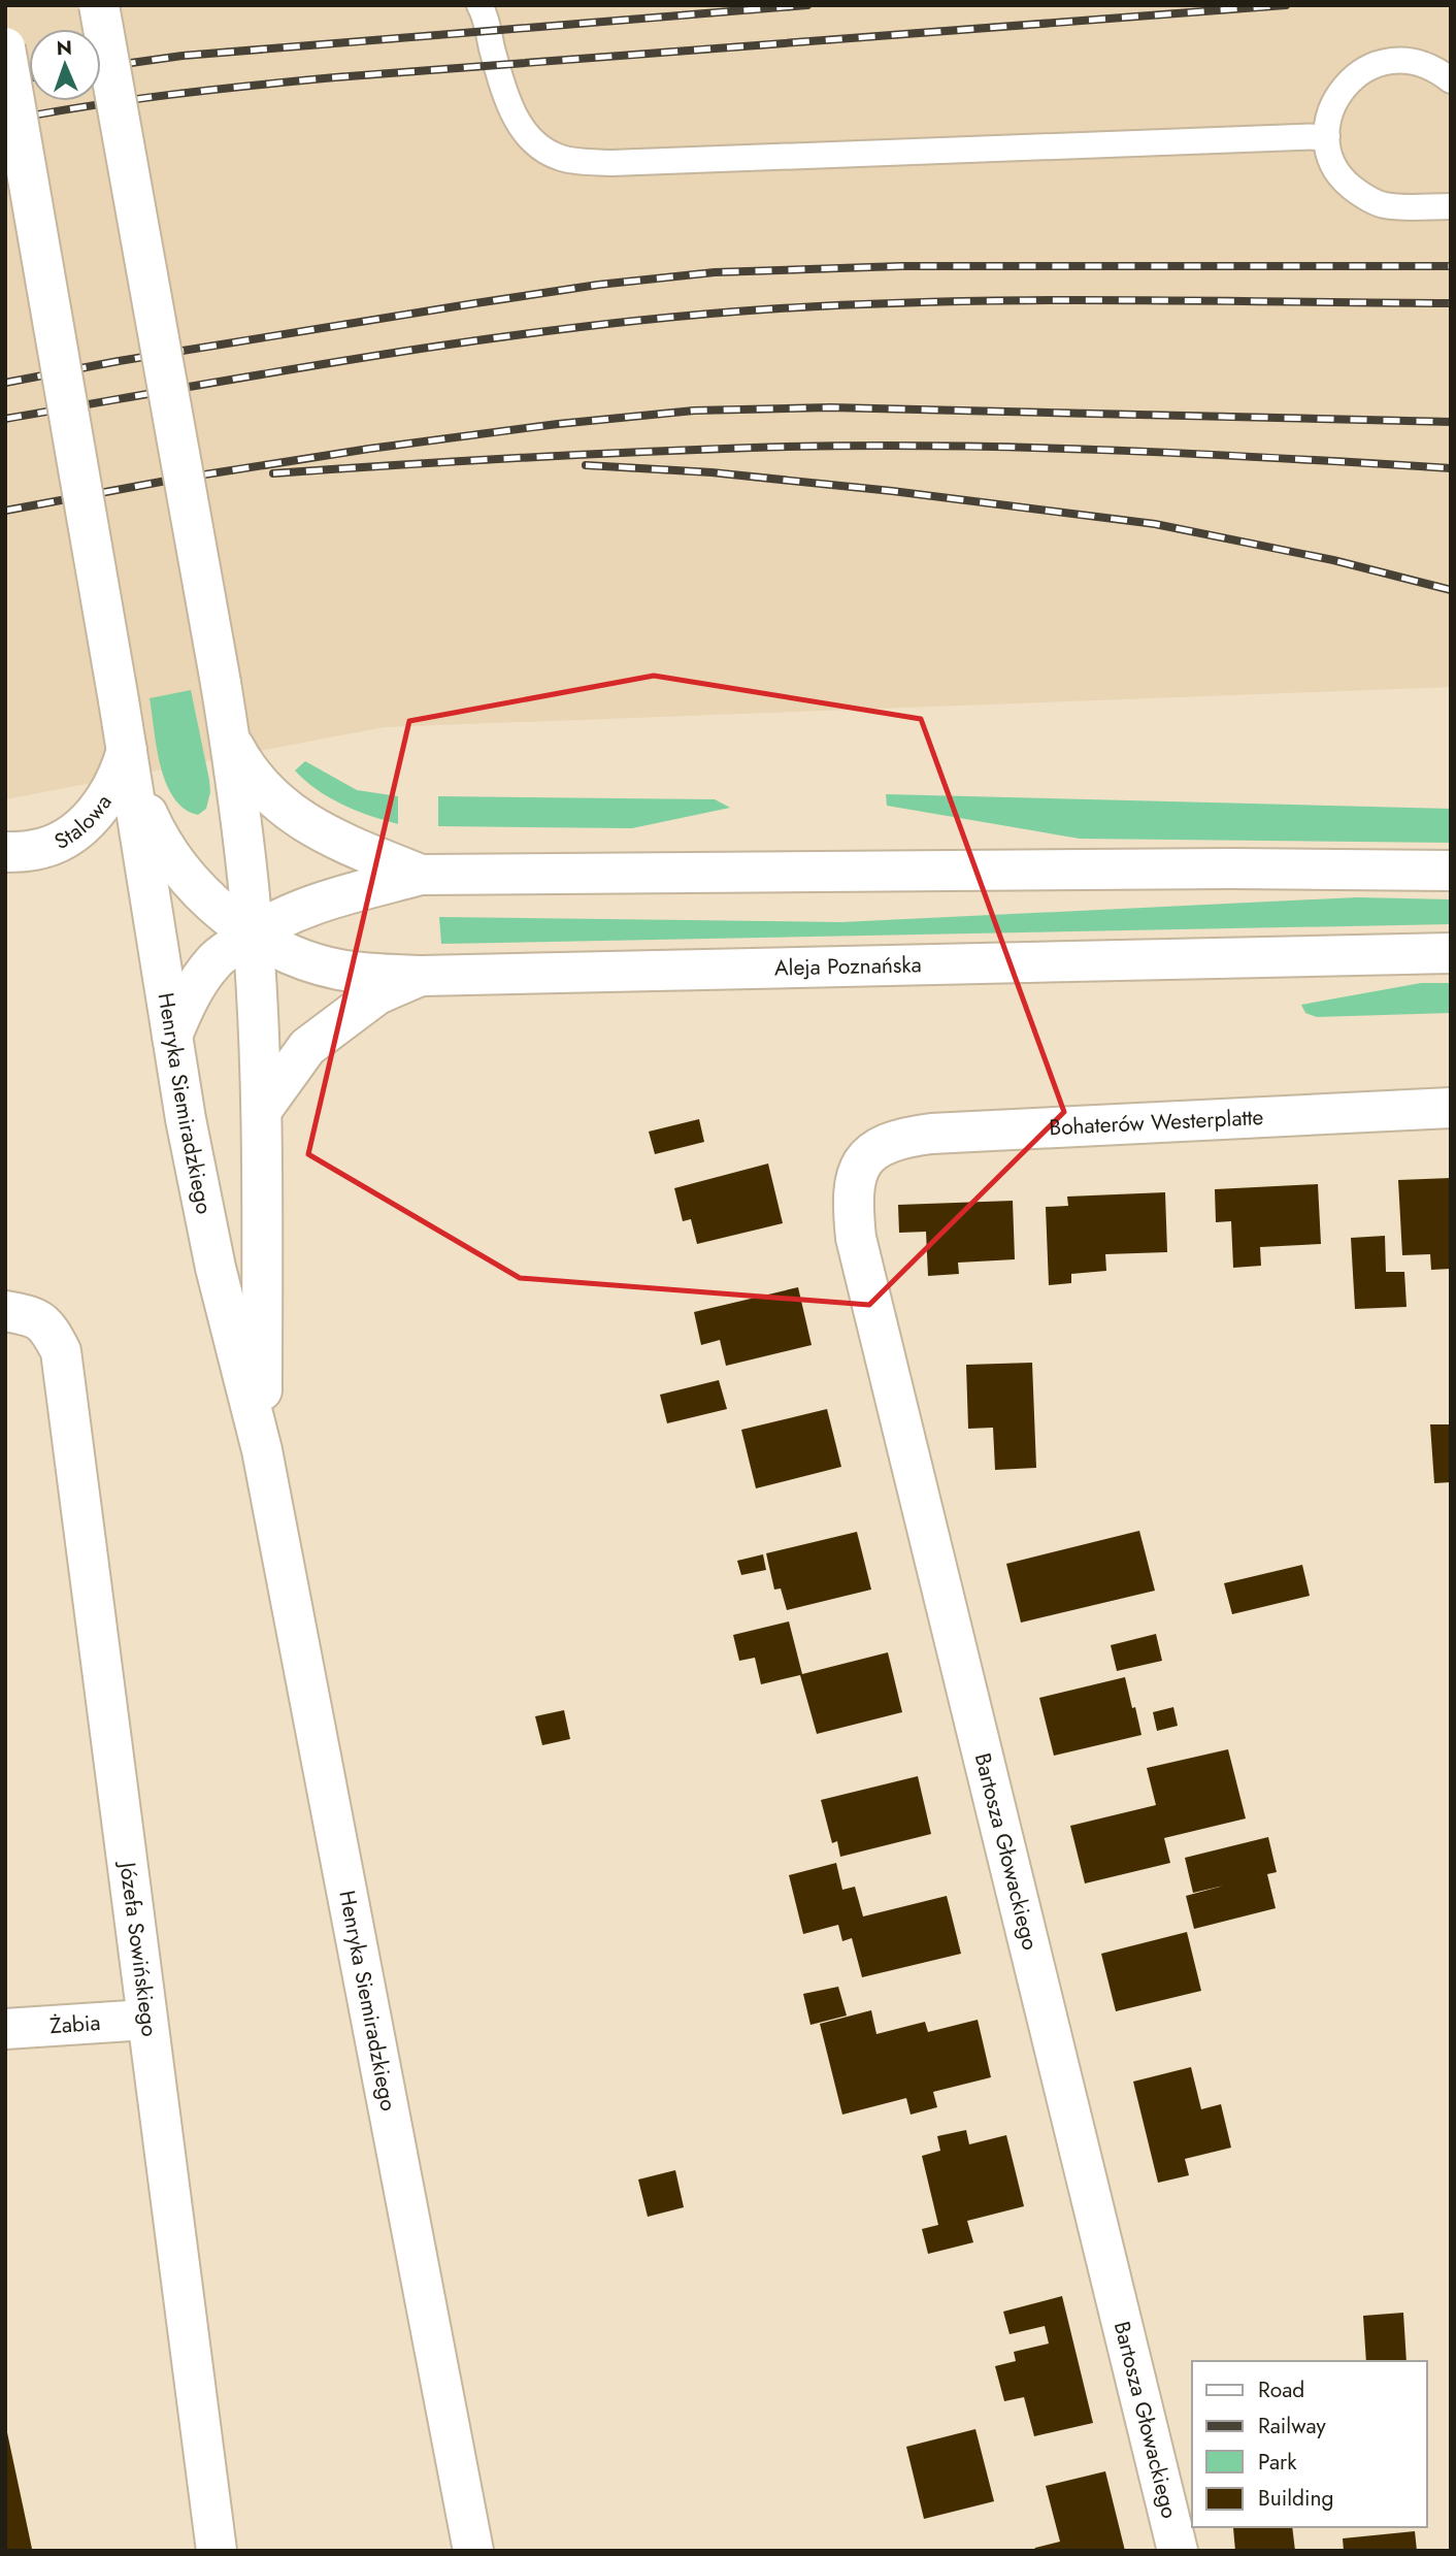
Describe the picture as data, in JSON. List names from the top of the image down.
{
  "streets": {
    "main road": [
      "Stalowa",
      "Aleja Poznańska",
      "Henryka Siemiradzkiego",
      "Bohaterów Westerplatte",
      "Bartosza Głowackiego",
      "Józefa Sowińskiego",
      "Żabia"
    ]
  },
  "crossings": [
    ["Stalowa", "Aleja Poznańska"],
    ["Stalowa", "Henryka Siemiradzkiego"],
    ["Aleja Poznańska", "Henryka Siemiradzkiego"],
    ["Bohaterów Westerplatte", "Bartosza Głowackiego"],
    ["Józefa Sowińskiego", "Żabia"]
  ],
  "legend": [
    "Road",
    "Railway",
    "Park",
    "Building"
  ],
  "north": "top"
}
